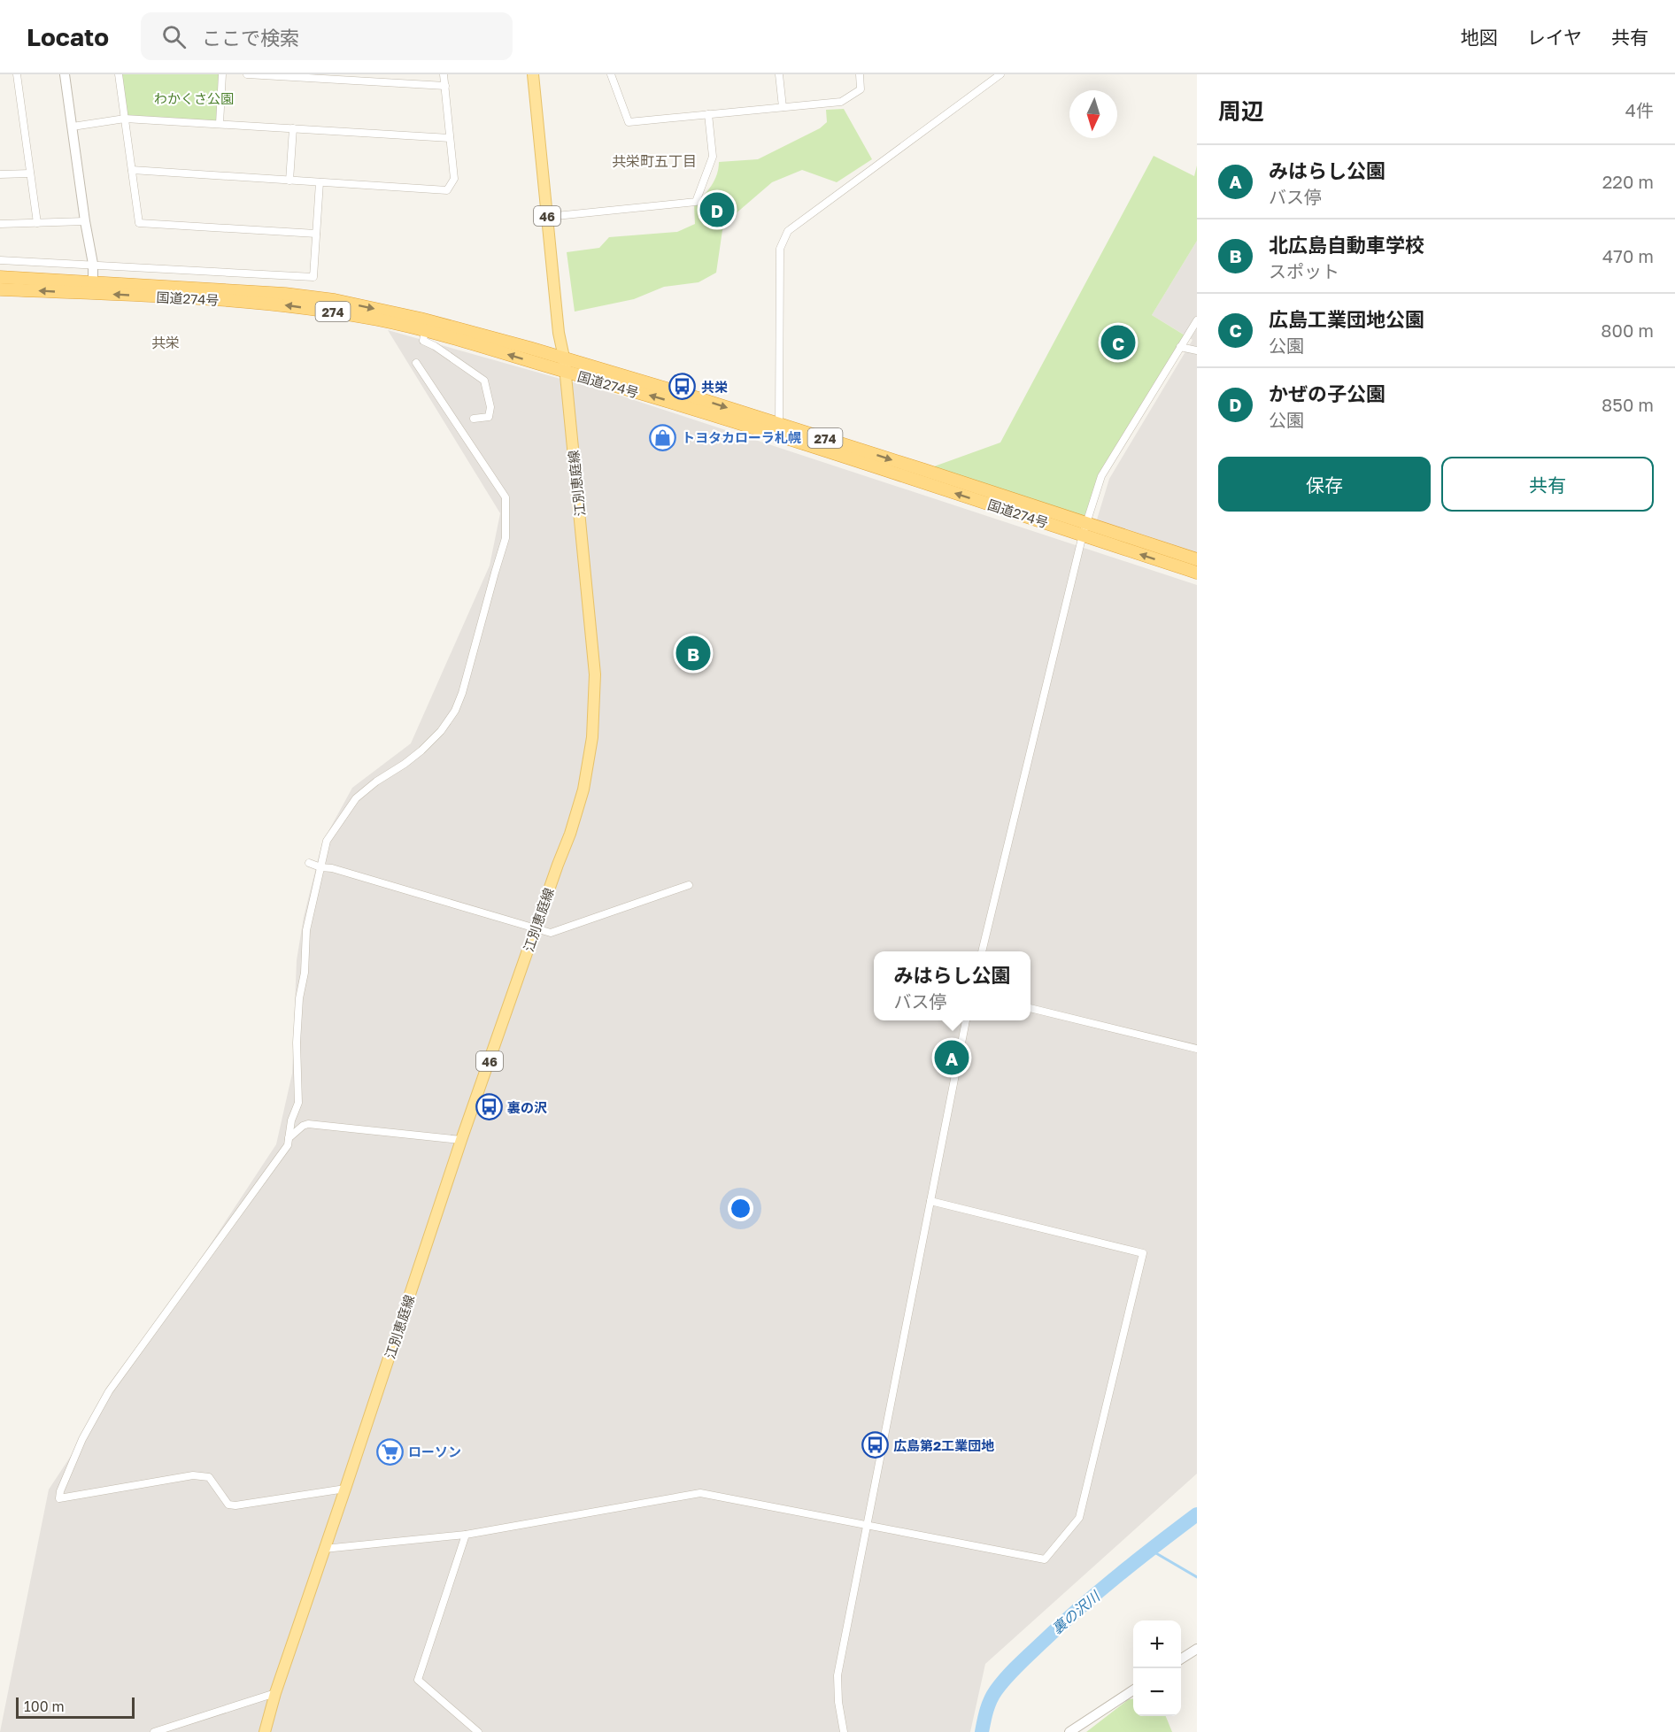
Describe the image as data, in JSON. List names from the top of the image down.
{
  "streets": {
    "highway": ["国道274号", "274"],
    "main road": ["46", "江別恵庭線"]
  },
  "crossings": [
    ["国道274号", "江別恵庭線"]
  ],
  "districts": ["共栄町五丁目", "共栄"],
  "water": ["裏の沢川"],
  "parks": ["わかくさ公園"],
  "places": {
    "bus stop": ["共栄", "裏の沢", "広島第2工業団地"],
    "shop": ["トヨタカローラ札幌"],
    "supermarket": ["ローソン"]
  },
  "scale_bar": "100 m",
  "north": "bottom",
  "page": {
    "header": "Locato",
    "search": "ここで検索",
    "nav": ["地図", "レイヤ", "共有"],
    "heading": ["周辺", "4件"],
    "list": [
      {
        "mark": "A",
        "name": "みはらし公園",
        "note": "バス停",
        "value": "220 m"
      },
      {
        "mark": "B",
        "name": "北広島自動車学校",
        "note": "スポット",
        "value": "470 m"
      },
      {
        "mark": "C",
        "name": "広島工業団地公園",
        "note": "公園",
        "value": "800 m"
      },
      {
        "mark": "D",
        "name": "かぜの子公園",
        "note": "公園",
        "value": "850 m"
      }
    ],
    "pins": [
      "D",
      "C",
      "B",
      "A"
    ],
    "buttons": ["保存", "共有"],
    "popup": ["みはらし公園", "バス停"],
    "map_buttons": ["+", "−"],
    "scale": "100 m"
  }
}
